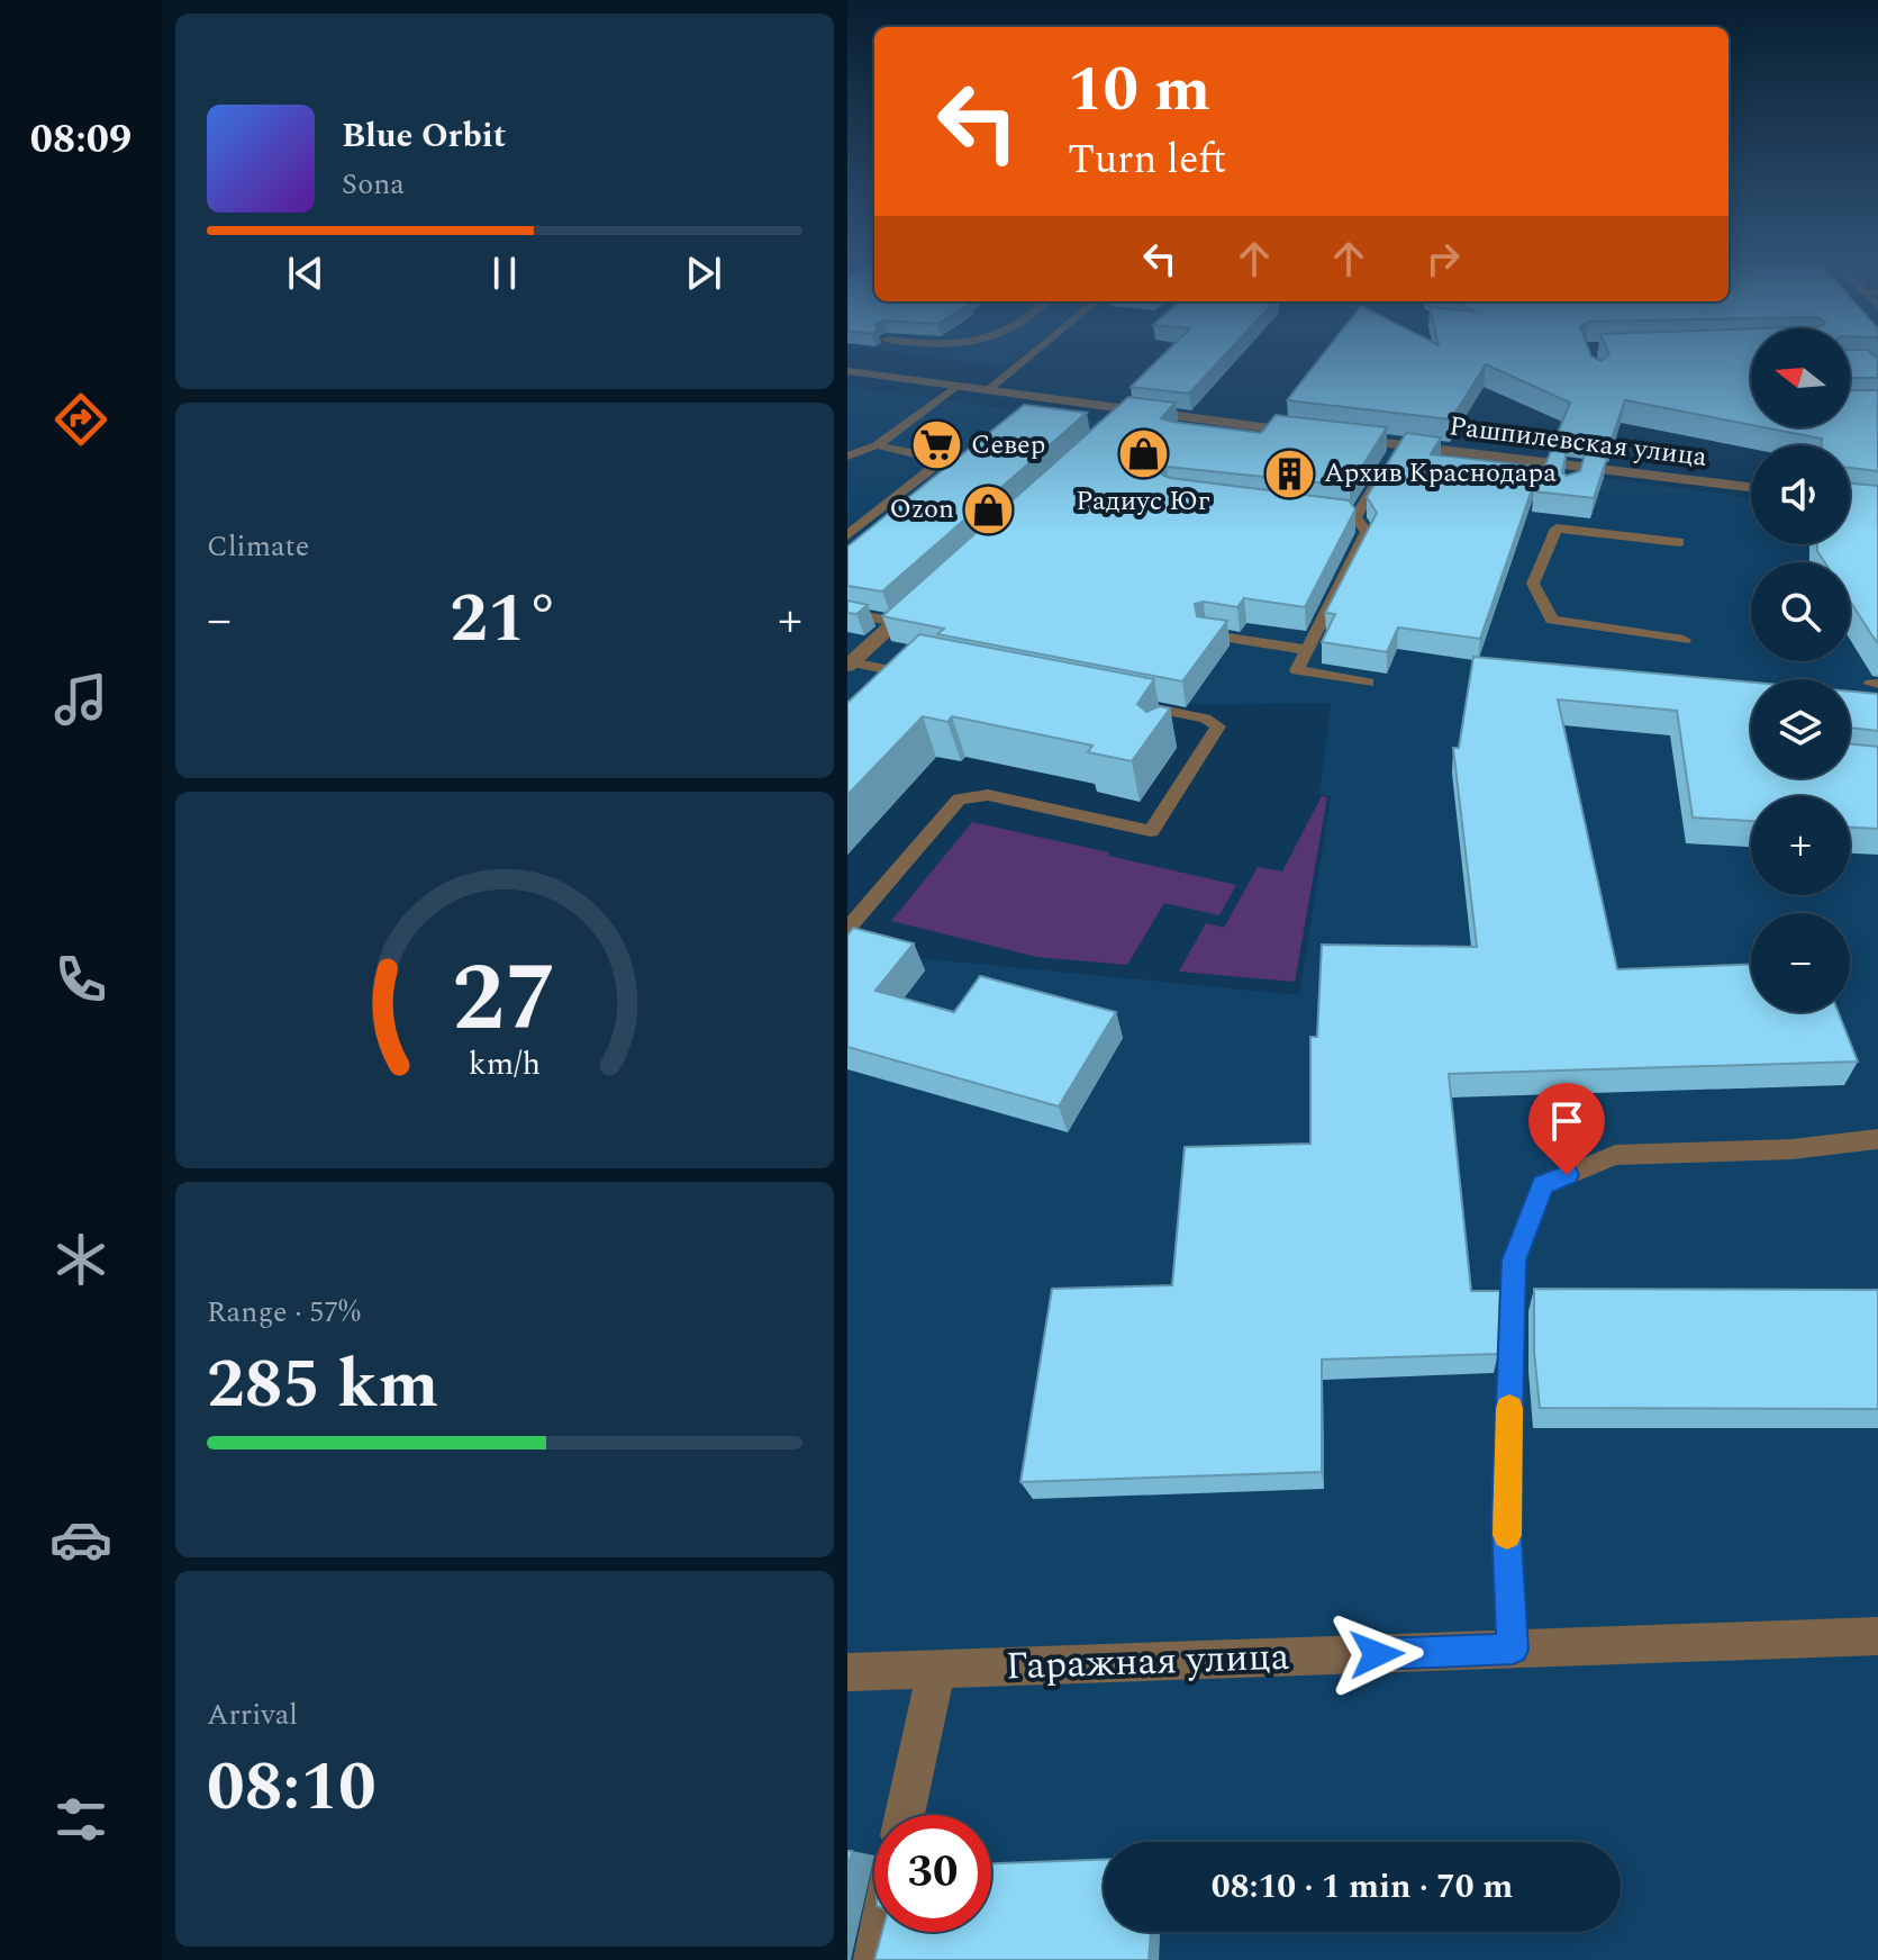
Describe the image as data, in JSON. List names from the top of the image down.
{
  "streets": {
    "street": ["Рашпилевская улица", "Гаражная улица"]
  },
  "places": {
    "supermarket": ["Север"],
    "shop": ["Радиус Юг", "Ozon"],
    "building": ["Архив Краснодара"]
  },
  "north": "left",
  "page": {
    "tabs": "08:09",
    "turn": ["10 m", "Turn left"],
    "song": ["Blue Orbit", "Sona"],
    "map_buttons": ["+", "−"],
    "tile": [
      "Climate",
      ["Range · 57%", "285 km"],
      ["Arrival", "08:10"]
    ],
    "heat": ["−", "21°", "+"],
    "limit": "30",
    "trip": "08:10 · 1 min · 70 m",
    "gauge": ["27", "km/h"]
  }
}
